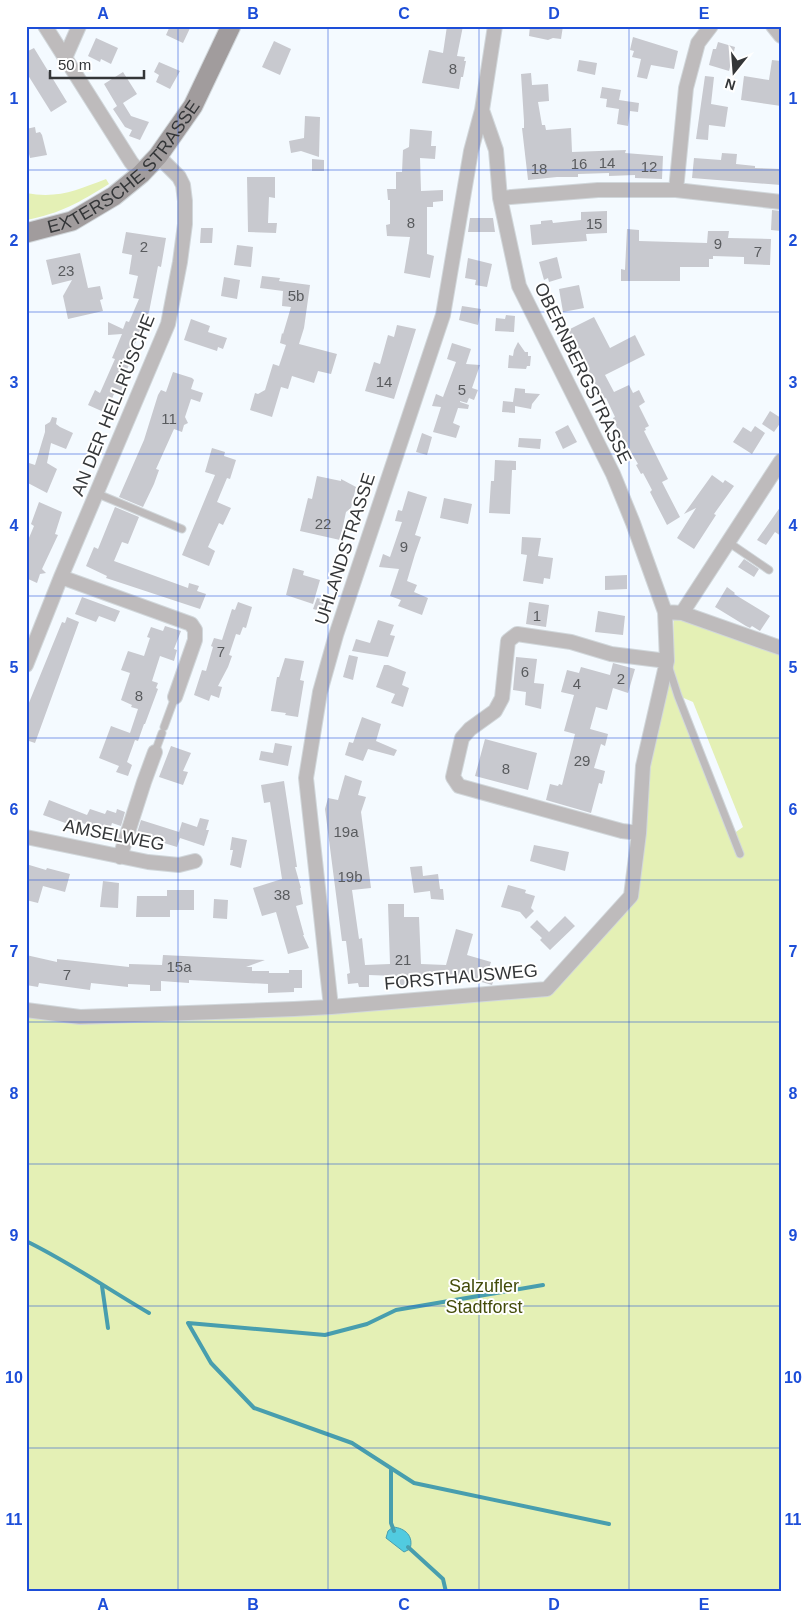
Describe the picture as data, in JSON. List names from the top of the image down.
{
  "streets": {
    "main road": ["EXTERSCHE STRASSE"],
    "street": [
      "OBERNBERGSTRASSE",
      "AN DER HELLRÜSCHE",
      "UHLANDSTRASSE",
      "AMSELWEG",
      "FORSTHAUSWEG"
    ]
  },
  "crossings": [
    ["EXTERSCHE STRASSE", "AN DER HELLRÜSCHE"],
    ["OBERNBERGSTRASSE", "UHLANDSTRASSE"],
    ["OBERNBERGSTRASSE", "FORSTHAUSWEG"],
    ["UHLANDSTRASSE", "FORSTHAUSWEG"]
  ],
  "parks": ["Salzufler Stadtforst"],
  "house_numbers": [
    "8",
    "14",
    "16",
    "12",
    "18",
    "8",
    "15",
    "9",
    "2",
    "7",
    "23",
    "5b",
    "14",
    "5",
    "11",
    "22",
    "9",
    "1",
    "7",
    "6",
    "2",
    "4",
    "8",
    "29",
    "8",
    "19a",
    "19b",
    "38",
    "21",
    "15a",
    "7"
  ],
  "scale_bar": "50 m",
  "north": "bottom",
  "grid": {
    "columns": [
      "A",
      "B",
      "C",
      "D",
      "E"
    ],
    "rows": [
      "1",
      "2",
      "3",
      "4",
      "5",
      "6",
      "7",
      "8",
      "9",
      "10",
      "11"
    ]
  }
}
